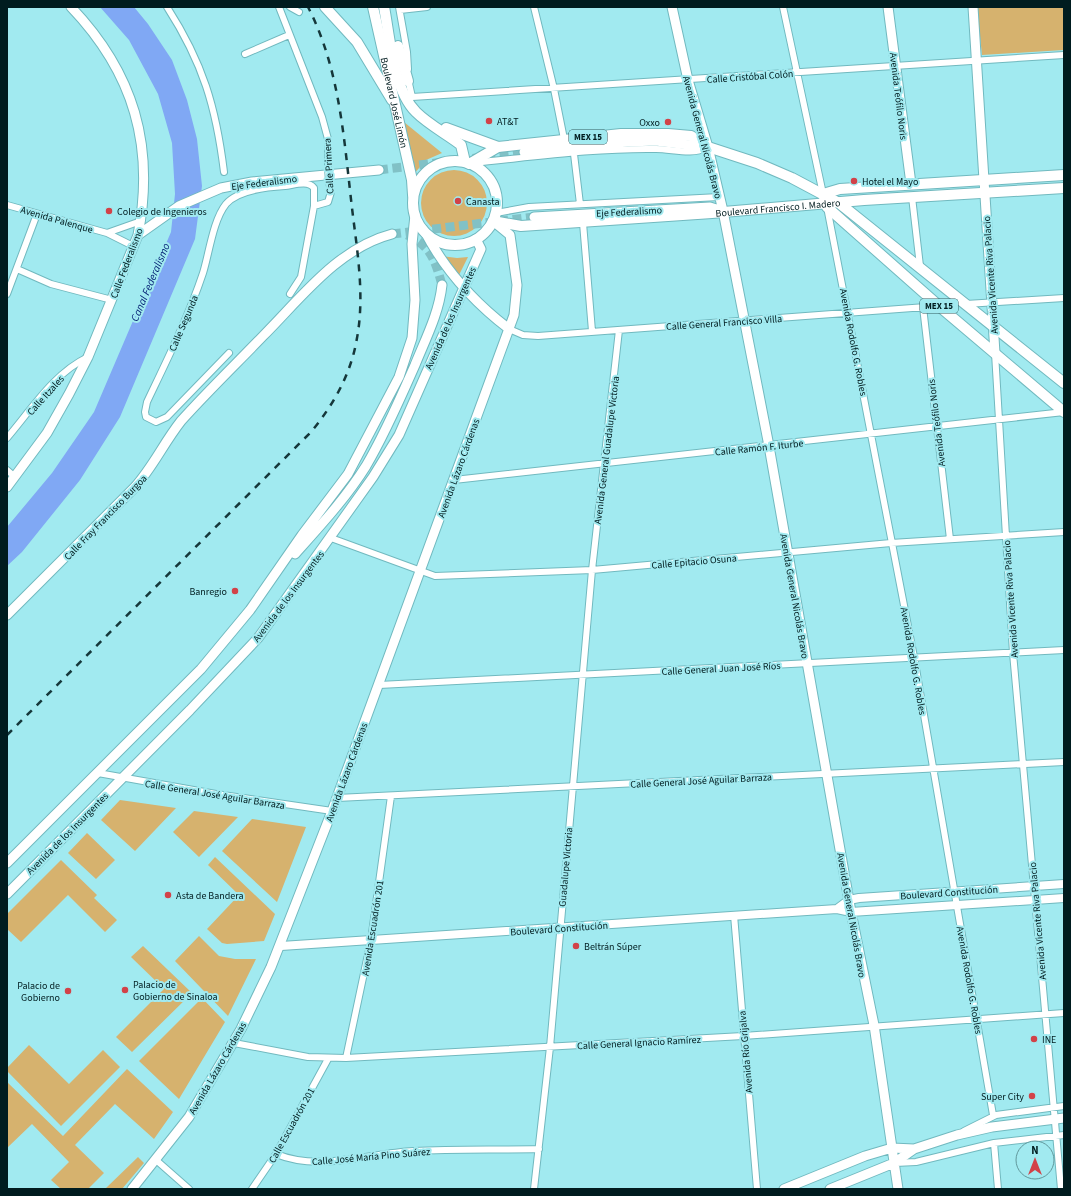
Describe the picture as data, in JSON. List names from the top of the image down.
{
  "streets": {
    "main road": [
      "Avenida Teófilo Noris",
      "Boulevard José Limón",
      "MEX 15",
      "Avenida General Nicolás Bravo",
      "Eje Federalismo",
      "Boulevard Francisco I. Madero",
      "Calle Federalismo",
      "Avenida Vicente Riva Palacio",
      "Avenida de los Insurgentes",
      "Avenida Lázaro Cárdenas",
      "Calle Fray Francisco Burgoa"
    ],
    "street": [
      "Calle Cristóbal Colón",
      "Calle Primera",
      "Avenida Palenque",
      "Calle General Francisco Villa",
      "Calle Segunda",
      "Avenida Rodolfo G. Robles",
      "Calle Itzales",
      "Calle Ramón F. Iturbe",
      "Avenida General Guadalupe Victoria",
      "Calle Epitacio Osuna",
      "Calle General Juan José Ríos",
      "Calle General José Aguilar Barraza",
      "Guadalupe Victoria",
      "Boulevard Constitución",
      "Avenida Escuadrón 201",
      "Calle General Ignacio Ramírez",
      "Avenida Río Grijalva",
      "Calle Escuadrón 201",
      "Calle José María Pino Suárez"
    ]
  },
  "crossings": [
    ["Calle Cristóbal Colón", "Avenida Teófilo Noris"],
    ["Calle Cristóbal Colón", "Boulevard José Limón"],
    ["Calle Cristóbal Colón", "Avenida General Nicolás Bravo"],
    ["Calle Cristóbal Colón", "Avenida Vicente Riva Palacio"],
    ["Calle Cristóbal Colón", "Avenida Rodolfo G. Robles"],
    ["Avenida Teófilo Noris", "Boulevard Francisco I. Madero"],
    ["Avenida Teófilo Noris", "Calle General Francisco Villa"],
    ["Avenida Teófilo Noris", "Calle Ramón F. Iturbe"],
    ["Avenida Teófilo Noris", "Calle Epitacio Osuna"],
    ["Boulevard José Limón", "MEX 15"],
    ["Boulevard José Limón", "Boulevard Francisco I. Madero"],
    ["Boulevard José Limón", "Avenida de los Insurgentes"],
    ["Boulevard José Limón", "Avenida Lázaro Cárdenas"],
    ["MEX 15", "Avenida General Nicolás Bravo"],
    ["MEX 15", "Boulevard Francisco I. Madero"],
    ["MEX 15", "Avenida Vicente Riva Palacio"],
    ["MEX 15", "Avenida de los Insurgentes"],
    ["MEX 15", "Calle General Francisco Villa"],
    ["MEX 15", "Avenida Rodolfo G. Robles"],
    ["MEX 15", "Calle Ramón F. Iturbe"],
    ["MEX 15", "Avenida Lázaro Cárdenas"],
    ["Avenida General Nicolás Bravo", "Eje Federalismo"],
    ["Avenida General Nicolás Bravo", "Boulevard Francisco I. Madero"],
    ["Avenida General Nicolás Bravo", "Calle General Francisco Villa"],
    ["Avenida General Nicolás Bravo", "Calle Ramón F. Iturbe"],
    ["Avenida General Nicolás Bravo", "Calle Epitacio Osuna"],
    ["Avenida General Nicolás Bravo", "Calle General Juan José Ríos"],
    ["Avenida General Nicolás Bravo", "Calle General José Aguilar Barraza"],
    ["Avenida General Nicolás Bravo", "Boulevard Constitución"],
    ["Avenida General Nicolás Bravo", "Calle General Ignacio Ramírez"],
    ["Calle Primera", "Calle Segunda"],
    ["Eje Federalismo", "Boulevard Francisco I. Madero"],
    ["Eje Federalismo", "Calle Federalismo"],
    ["Boulevard Francisco I. Madero", "Avenida Vicente Riva Palacio"],
    ["Boulevard Francisco I. Madero", "Avenida de los Insurgentes"],
    ["Boulevard Francisco I. Madero", "Avenida Rodolfo G. Robles"],
    ["Boulevard Francisco I. Madero", "Avenida Lázaro Cárdenas"],
    ["Avenida Palenque", "Calle Federalismo"],
    ["Calle Federalismo", "Calle Itzales"],
    ["Avenida Vicente Riva Palacio", "Calle Ramón F. Iturbe"],
    ["Avenida Vicente Riva Palacio", "Calle Epitacio Osuna"],
    ["Avenida Vicente Riva Palacio", "Calle General Juan José Ríos"],
    ["Avenida Vicente Riva Palacio", "Calle General José Aguilar Barraza"],
    ["Avenida Vicente Riva Palacio", "Boulevard Constitución"],
    ["Avenida Vicente Riva Palacio", "Calle General Ignacio Ramírez"],
    ["Avenida de los Insurgentes", "Avenida Lázaro Cárdenas"],
    ["Avenida de los Insurgentes", "Calle Epitacio Osuna"],
    ["Avenida de los Insurgentes", "Calle General José Aguilar Barraza"],
    ["Calle General Francisco Villa", "Avenida Rodolfo G. Robles"],
    ["Calle General Francisco Villa", "Avenida General Guadalupe Victoria"],
    ["Calle General Francisco Villa", "Avenida Lázaro Cárdenas"],
    ["Avenida Rodolfo G. Robles", "Calle Ramón F. Iturbe"],
    ["Avenida Rodolfo G. Robles", "Calle Epitacio Osuna"],
    ["Avenida Rodolfo G. Robles", "Calle General Juan José Ríos"],
    ["Avenida Rodolfo G. Robles", "Calle General José Aguilar Barraza"],
    ["Avenida Rodolfo G. Robles", "Boulevard Constitución"],
    ["Avenida Rodolfo G. Robles", "Calle General Ignacio Ramírez"],
    ["Calle Ramón F. Iturbe", "Avenida General Guadalupe Victoria"],
    ["Calle Ramón F. Iturbe", "Avenida Lázaro Cárdenas"],
    ["Avenida General Guadalupe Victoria", "Calle Epitacio Osuna"],
    ["Avenida General Guadalupe Victoria", "Guadalupe Victoria"],
    ["Avenida Lázaro Cárdenas", "Calle Epitacio Osuna"],
    ["Avenida Lázaro Cárdenas", "Calle General Juan José Ríos"],
    ["Avenida Lázaro Cárdenas", "Calle General José Aguilar Barraza"],
    ["Avenida Lázaro Cárdenas", "Boulevard Constitución"],
    ["Avenida Lázaro Cárdenas", "Calle General Ignacio Ramírez"],
    ["Calle Epitacio Osuna", "Guadalupe Victoria"],
    ["Calle General Juan José Ríos", "Guadalupe Victoria"],
    ["Calle General José Aguilar Barraza", "Guadalupe Victoria"],
    ["Calle General José Aguilar Barraza", "Avenida Escuadrón 201"],
    ["Guadalupe Victoria", "Boulevard Constitución"],
    ["Guadalupe Victoria", "Calle General Ignacio Ramírez"],
    ["Guadalupe Victoria", "Calle José María Pino Suárez"],
    ["Boulevard Constitución", "Avenida Escuadrón 201"],
    ["Boulevard Constitución", "Avenida Río Grijalva"],
    ["Avenida Escuadrón 201", "Calle General Ignacio Ramírez"],
    ["Calle General Ignacio Ramírez", "Avenida Río Grijalva"],
    ["Calle General Ignacio Ramírez", "Calle Escuadrón 201"],
    ["Calle Escuadrón 201", "Calle José María Pino Suárez"]
  ],
  "water": ["Canal Federalismo"],
  "places": [
    "AT&T",
    "Oxxo",
    "Hotel el Mayo",
    "Canasta",
    "Colegio de Ingenieros",
    "Banregio",
    "Asta de Bandera",
    "Beltrán Súper",
    "Palacio de Gobierno de Sinaloa",
    "Palacio de Gobierno",
    "INE",
    "Super City"
  ],
  "north": "top"
}
